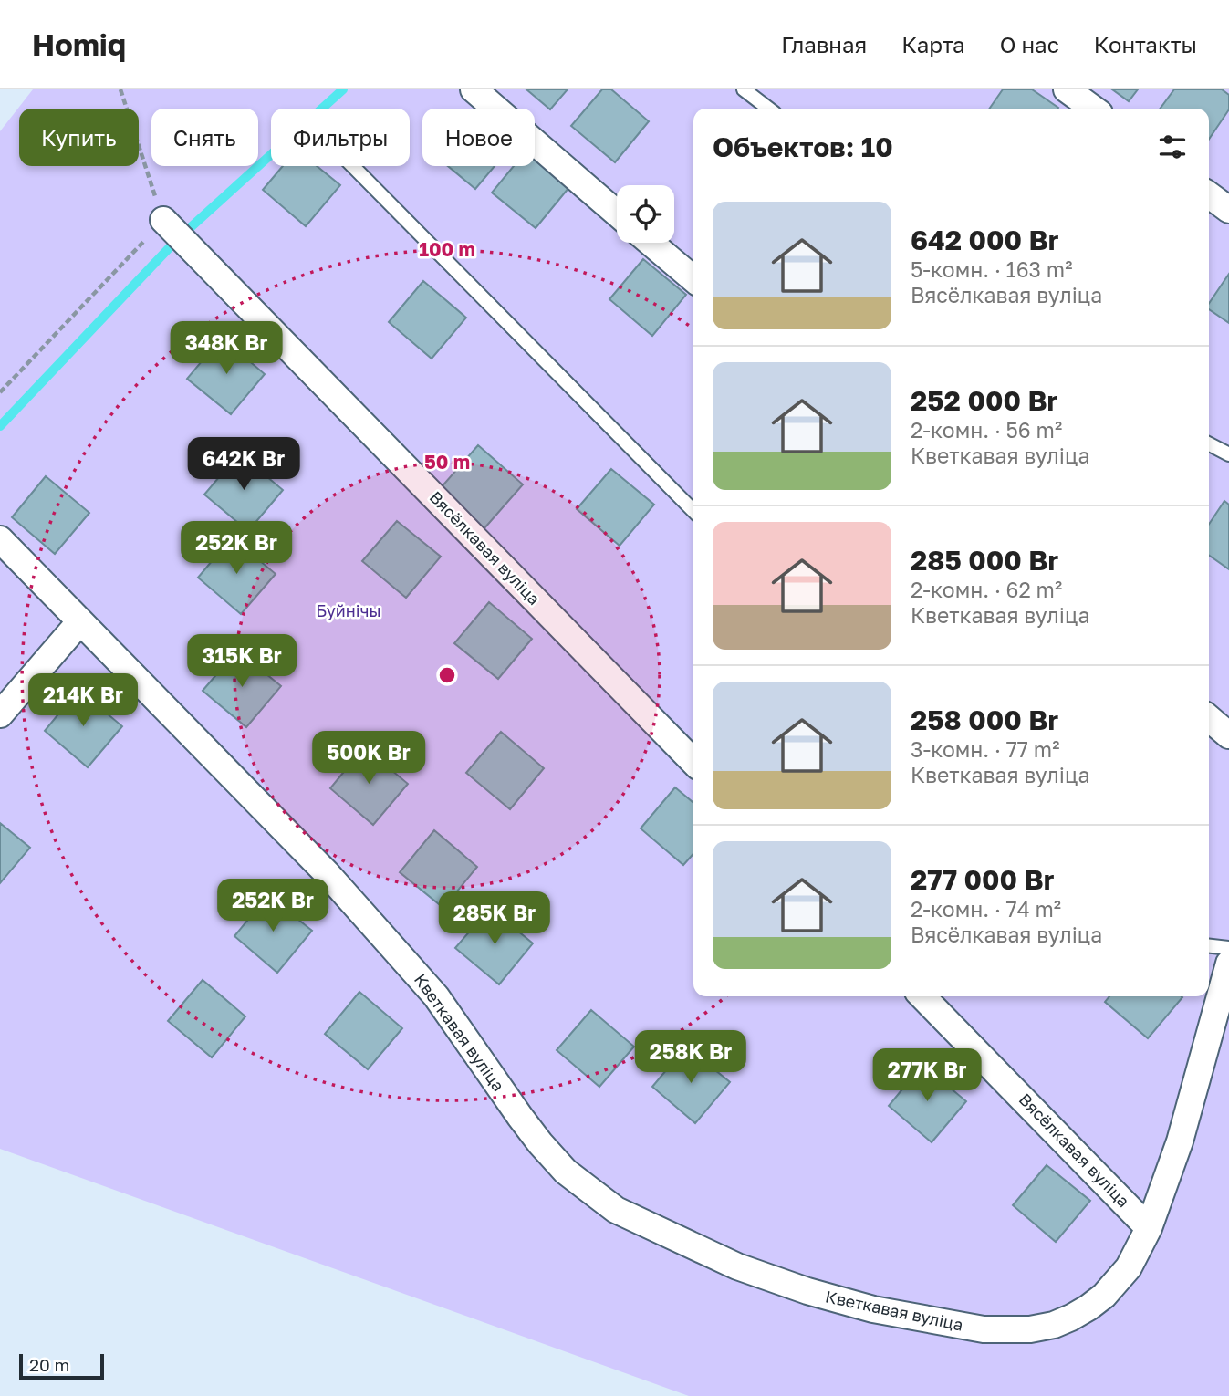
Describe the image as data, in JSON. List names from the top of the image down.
{
  "streets": {
    "street": ["Вясёлкавая вуліца", "Кветкавая вуліца"]
  },
  "crossings": [
    ["Вясёлкавая вуліца", "Кветкавая вуліца"]
  ],
  "parks": ["Буйнічы"],
  "scale_bar": "20 m",
  "page": {
    "header": "Homiq",
    "nav": [
      "Главная",
      "Карта",
      "О нас",
      "Контакты"
    ],
    "chip": [
      "Купить",
      "Снять",
      "Фильтры",
      "Новое"
    ],
    "heading": "Объектов: 10",
    "list": [
      {
        "name": "642 000 Br",
        "note": "5-комн. · 163 m² · Вясёлкавая вуліца"
      },
      {
        "name": "252 000 Br",
        "note": "2-комн. · 56 m² · Кветкавая вуліца"
      },
      {
        "name": "285 000 Br",
        "note": "2-комн. · 62 m² · Кветкавая вуліца"
      },
      {
        "name": "258 000 Br",
        "note": "3-комн. · 77 m² · Кветкавая вуліца"
      },
      {
        "name": "277 000 Br",
        "note": "2-комн. · 74 m² · Вясёлкавая вуліца"
      }
    ],
    "price": [
      "348K Br",
      "642K Br",
      "252K Br",
      "315K Br",
      "214K Br",
      "500K Br",
      "252K Br",
      "285K Br",
      "258K Br",
      "277K Br"
    ],
    "scale": "20 m"
  },
  "rings": ["100 m", "50 m"]
}
